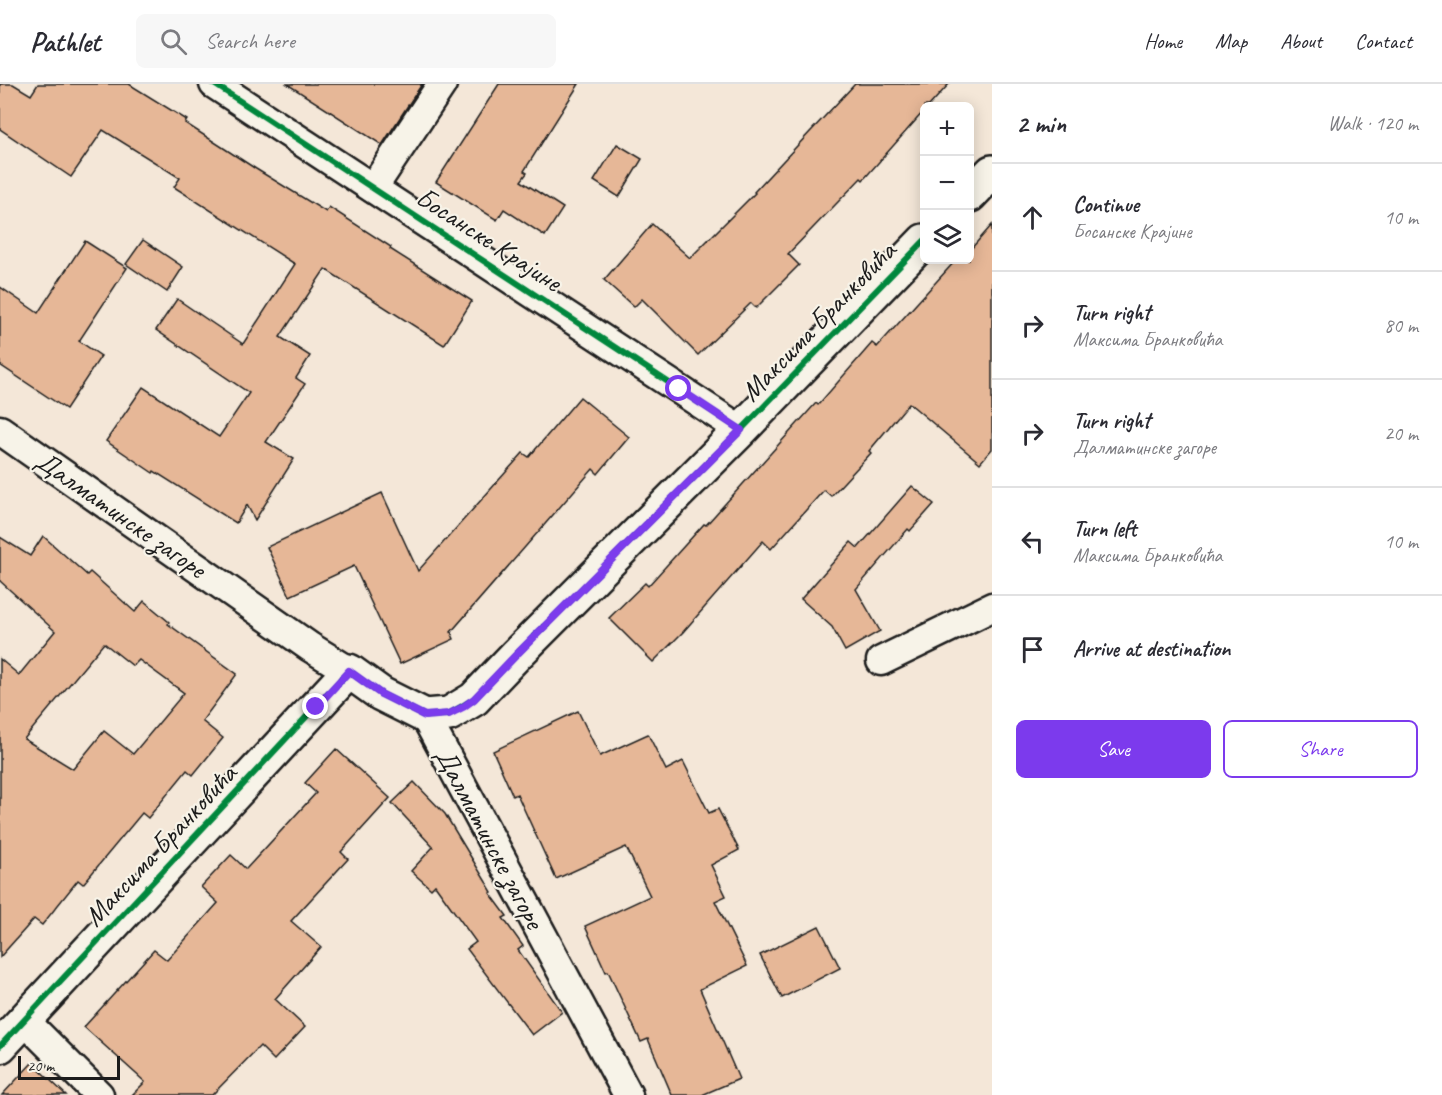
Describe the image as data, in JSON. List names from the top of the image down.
{
  "streets": {
    "street": ["Босанске Крајине", "Максима Бранковића", "Далматинске загоре"]
  },
  "crossings": [
    ["Босанске Крајине", "Максима Бранковића"],
    ["Максима Бранковића", "Далматинске загоре"]
  ],
  "scale_bar": "20 m",
  "page": {
    "header": "Pathlet",
    "search": "Search here",
    "nav": [
      "Home",
      "Map",
      "About",
      "Contact"
    ],
    "heading": ["2 min", "Walk · 120 m"],
    "map_buttons": ["+", "−"],
    "list": [
      ["Continue", "Босанске Крајине", "10 m"],
      ["Turn right", "Максима Бранковића", "80 m"],
      ["Turn right", "Далматинске загоре", "20 m"],
      ["Turn left", "Максима Бранковића", "10 m"],
      "Arrive at destination"
    ],
    "buttons": ["Save", "Share"],
    "scale": "20 m"
  }
}
